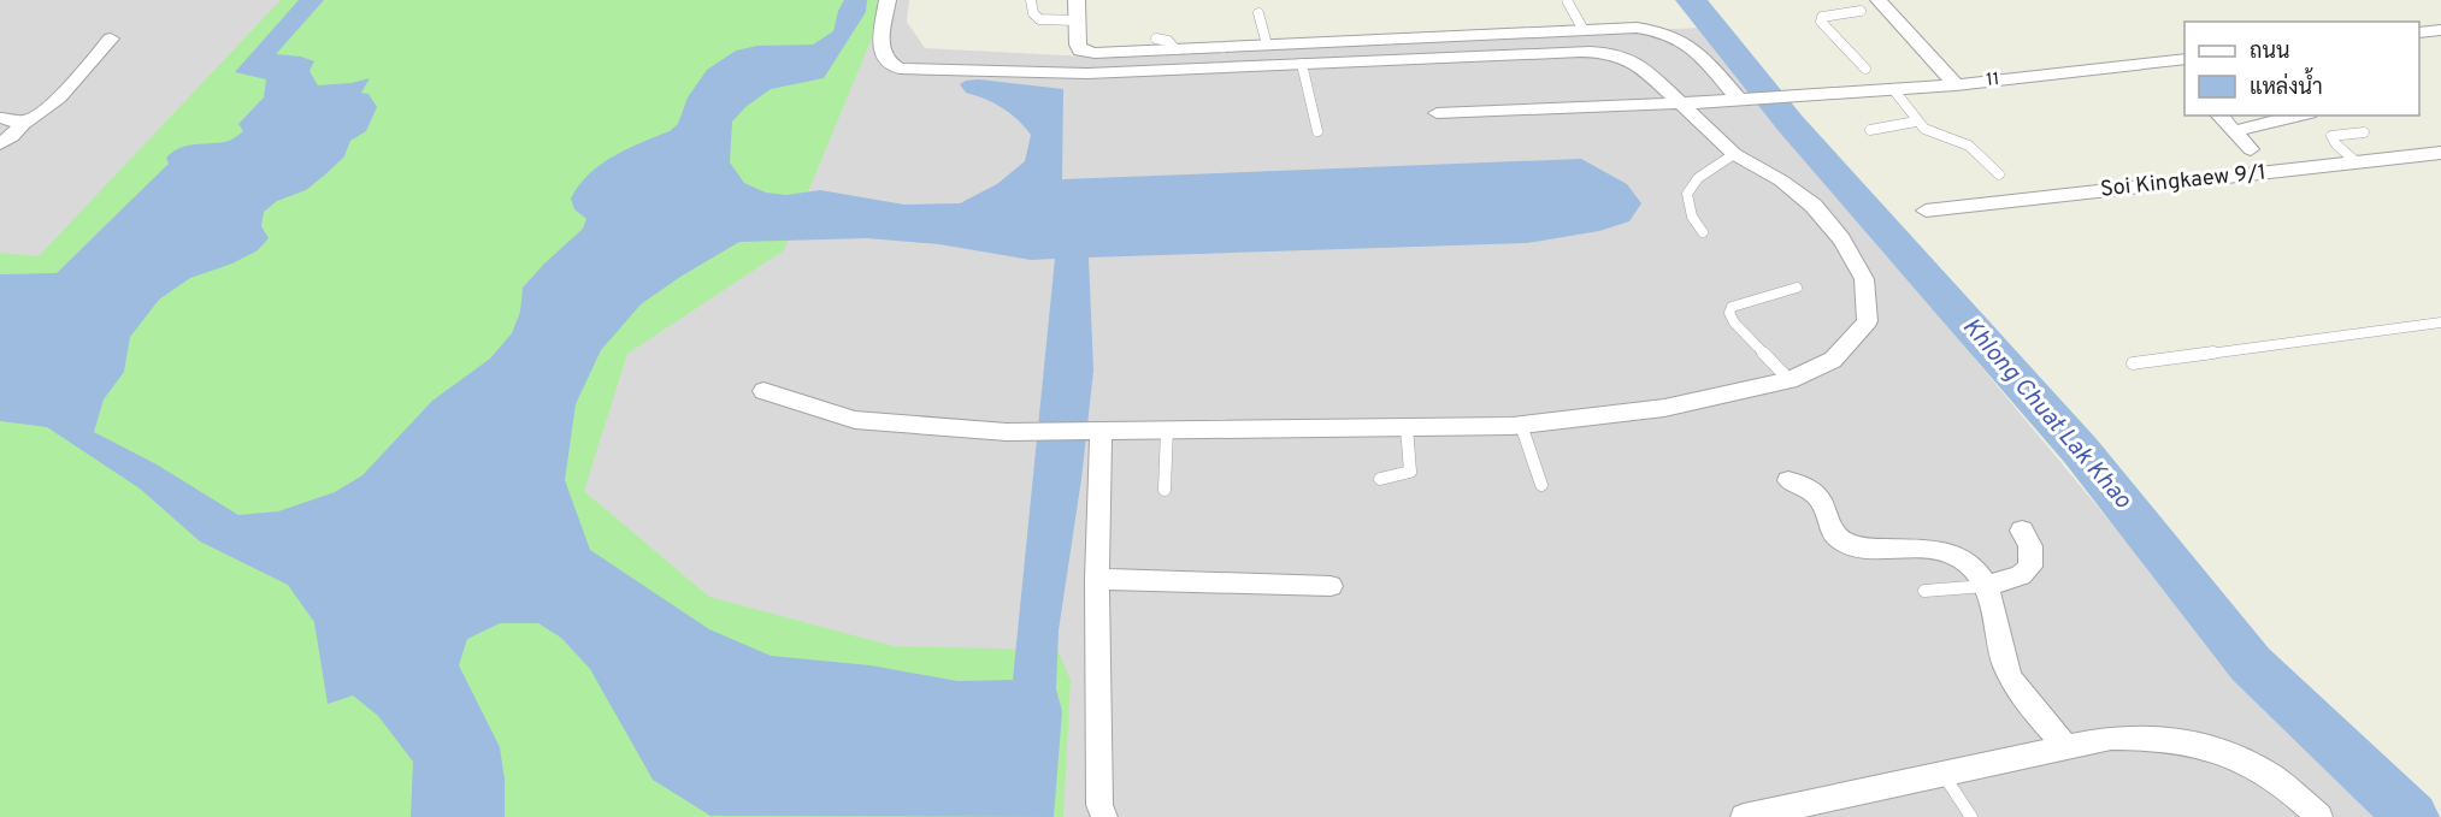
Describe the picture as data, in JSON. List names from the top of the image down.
{
  "streets": {
    "street": ["11", "Soi Kingkaew 9/1"]
  },
  "water": ["Khlong Chuat Lak Khao"],
  "legend": ["ถนน", "แหล่งน้ำ"]
}
